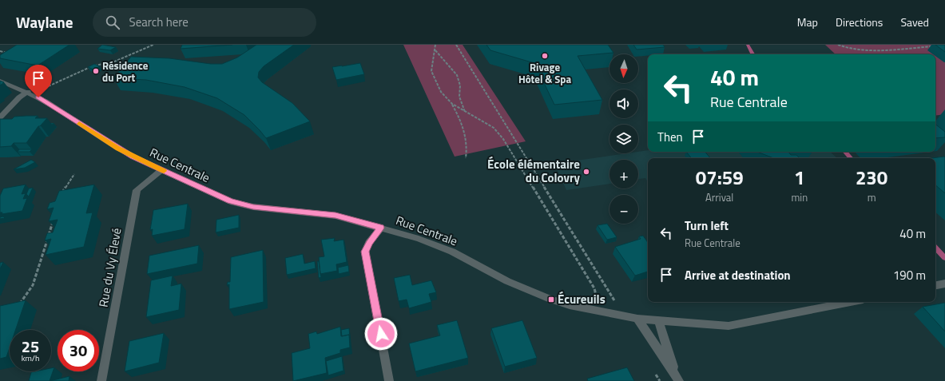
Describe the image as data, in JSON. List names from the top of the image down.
{
  "streets": {
    "street": ["Rue Centrale", "Rue du Vy Élevé"]
  },
  "crossings": [
    ["Rue Centrale", "Rue du Vy Élevé"]
  ],
  "places": {
    "other": ["Rivage Hôtel & Spa", "Résidence du Port", "École élémentaire du Colovry"],
    "transit": ["Écureuils"]
  },
  "north": "bottom",
  "page": {
    "header": "Waylane",
    "search": "Search here",
    "nav": ["Map", "Directions", "Saved"],
    "map_buttons": ["+", "−"],
    "turn": ["40 m", "Rue Centrale"],
    "then": "Then",
    "eta": [
      "07:59",
      "Arrival",
      "1",
      "min",
      "230",
      "m"
    ],
    "list": [
      {
        "name": "Turn left",
        "note": "Rue Centrale",
        "value": "40 m"
      },
      {
        "name": "Arrive at destination",
        "value": "190 m"
      }
    ],
    "speed": "25 km/h",
    "limit": "30"
  }
}
